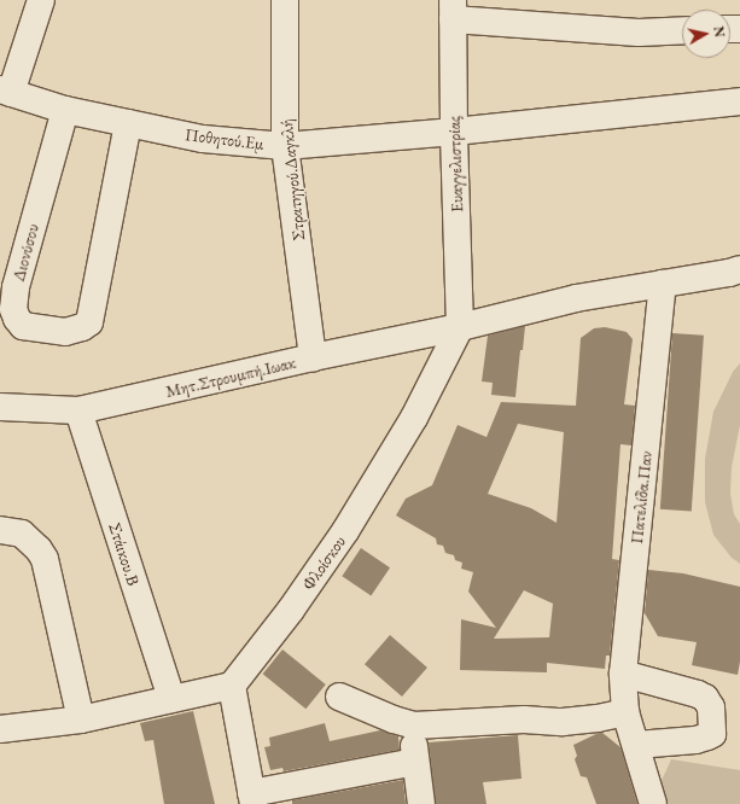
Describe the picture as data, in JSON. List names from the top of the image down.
{
  "streets": {
    "street": [
      "Ποθητού.Εμ",
      "Ευαγγελιστρίας",
      "Στρατηγού.Δαγκλή",
      "Διονύσου",
      "Μητ.Στρουμπή.Ιωακ",
      "Πατελίδα.Παν",
      "Στάικου.Β",
      "Φλοίσκου"
    ]
  },
  "crossings": [
    ["Ποθητού.Εμ", "Ευαγγελιστρίας"],
    ["Ποθητού.Εμ", "Στρατηγού.Δαγκλή"],
    ["Ποθητού.Εμ", "Διονύσου"],
    ["Ευαγγελιστρίας", "Μητ.Στρουμπή.Ιωακ"],
    ["Ευαγγελιστρίας", "Φλοίσκου"],
    ["Στρατηγού.Δαγκλή", "Μητ.Στρουμπή.Ιωακ"],
    ["Μητ.Στρουμπή.Ιωακ", "Πατελίδα.Παν"],
    ["Μητ.Στρουμπή.Ιωακ", "Στάικου.Β"],
    ["Μητ.Στρουμπή.Ιωακ", "Φλοίσκου"]
  ],
  "north": "right"
}
